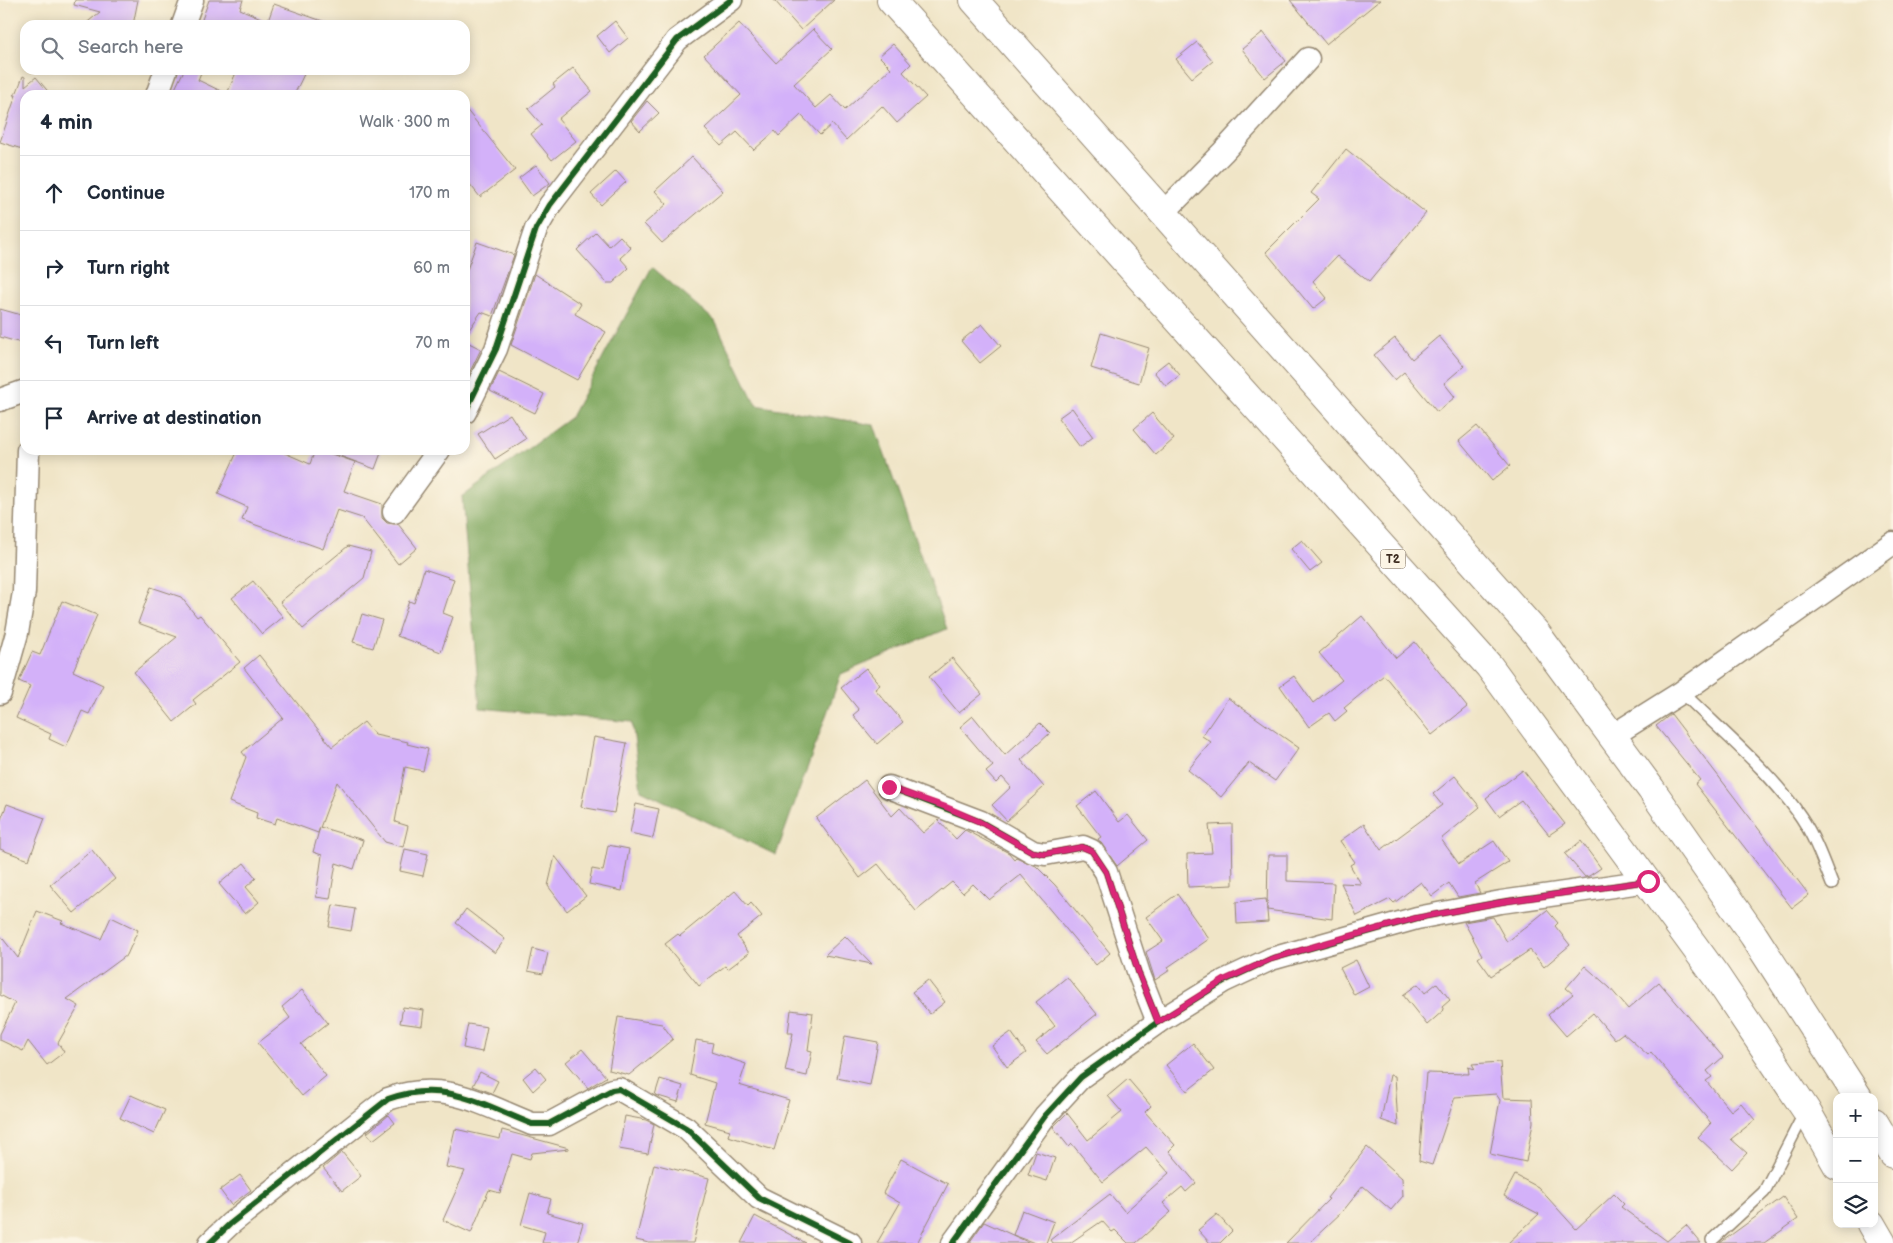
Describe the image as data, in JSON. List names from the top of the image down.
{
  "streets": {
    "highway": ["T2"]
  },
  "page": {
    "search": "Search here",
    "heading": ["4 min", "Walk · 300 m"],
    "list": [
      ["Continue", "170 m"],
      ["Turn right", "60 m"],
      ["Turn left", "70 m"],
      "Arrive at destination"
    ],
    "map_buttons": ["+", "−"]
  }
}
